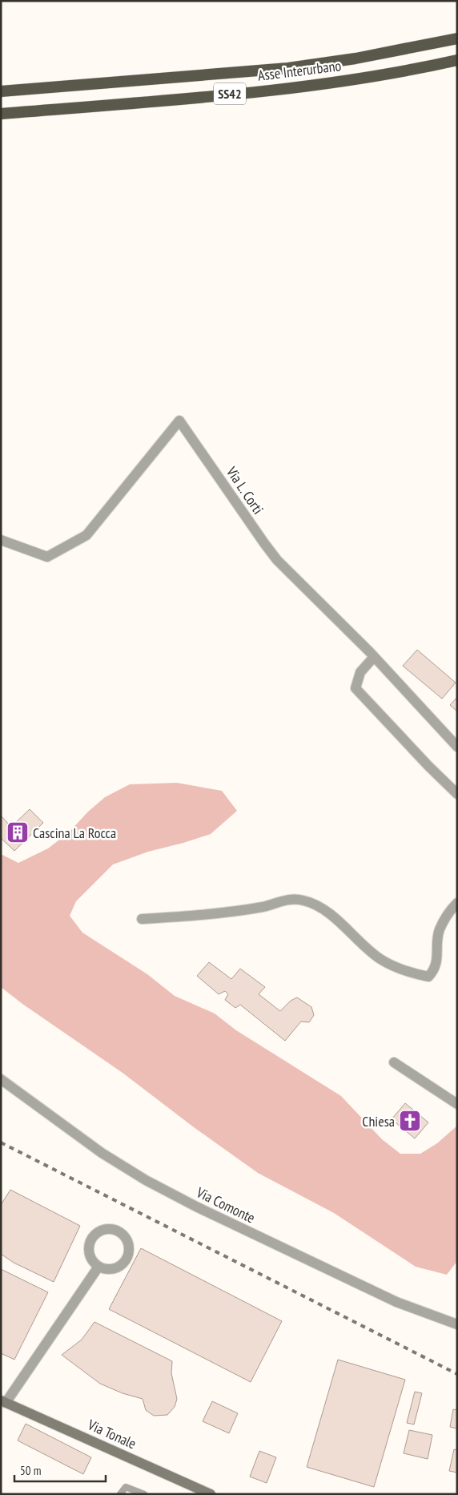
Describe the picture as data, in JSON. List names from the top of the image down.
{
  "streets": {
    "highway": ["Asse Interurbano", "SS42"],
    "main road": ["Via Tonale"],
    "street": ["Via L. Corti", "Via Comonte"]
  },
  "places": {
    "building": ["Cascina La Rocca"],
    "church": ["Chiesa"]
  },
  "scale_bar": "50 m"
}
